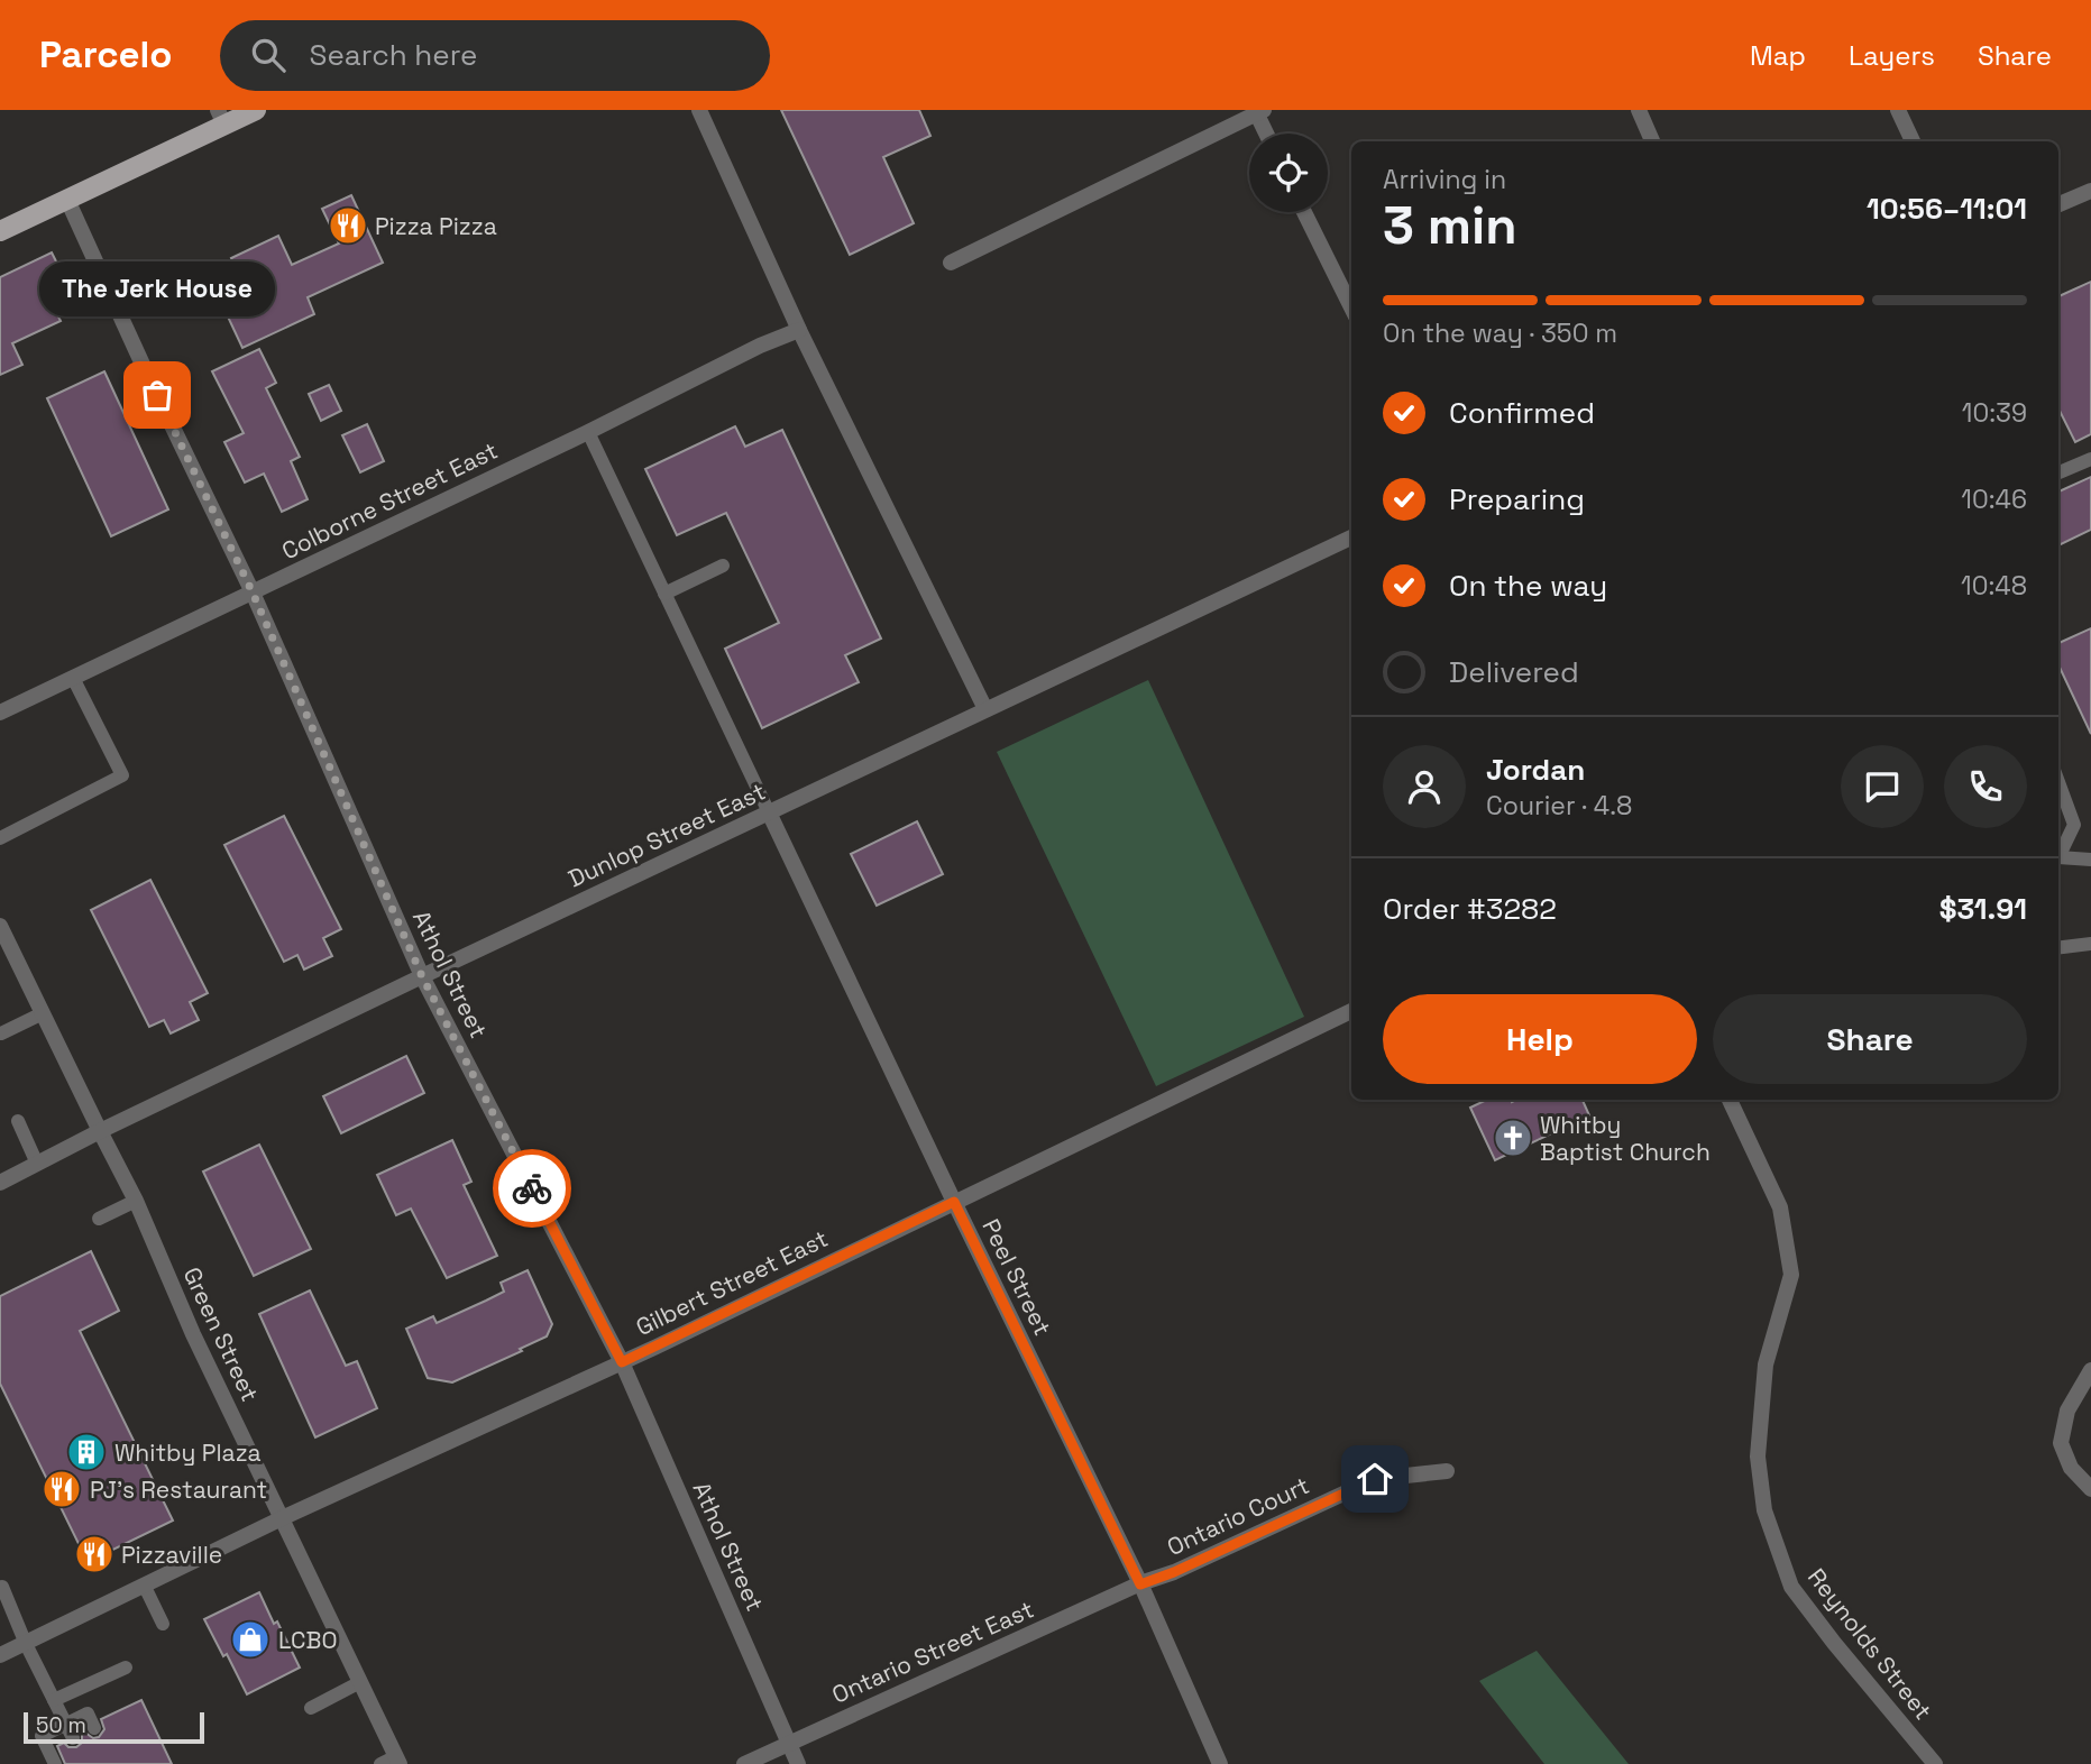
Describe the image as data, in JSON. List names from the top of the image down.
{
  "streets": {
    "street": [
      "Colborne Street East",
      "Dunlop Street East",
      "Athol Street",
      "Peel Street",
      "Gilbert Street East",
      "Green Street",
      "Ontario Court",
      "Reynolds Street",
      "Ontario Street East"
    ]
  },
  "crossings": [
    ["Colborne Street East", "Athol Street"],
    ["Dunlop Street East", "Athol Street"],
    ["Dunlop Street East", "Peel Street"],
    ["Dunlop Street East", "Green Street"],
    ["Athol Street", "Gilbert Street East"],
    ["Athol Street", "Ontario Street East"],
    ["Peel Street", "Gilbert Street East"],
    ["Peel Street", "Ontario Court"],
    ["Peel Street", "Ontario Street East"],
    ["Gilbert Street East", "Green Street"],
    ["Ontario Court", "Ontario Street East"]
  ],
  "places": {
    "restaurant": ["Pizza Pizza", "PJ's Restaurant", "Pizzaville"],
    "other": ["The Jerk House"],
    "church": ["Whitby Baptist Church"],
    "building": ["Whitby Plaza"],
    "shop": ["LCBO"]
  },
  "scale_bar": "50 m",
  "page": {
    "header": "Parcelo",
    "search": "Search here",
    "nav": ["Map", "Layers", "Share"],
    "heading": ["3 min", "Arriving in", "10:56–11:01"],
    "panel": [
      "Jordan",
      "Courier · 4.8",
      "Order #3282",
      "$31.91"
    ],
    "bubble": "The Jerk House",
    "bar": "On the way · 350 m",
    "list": [
      ["Confirmed", "10:39"],
      ["Preparing", "10:46"],
      ["On the way", "10:48"],
      "Delivered"
    ],
    "buttons": ["Help", "Share"],
    "scale": "50 m"
  }
}
